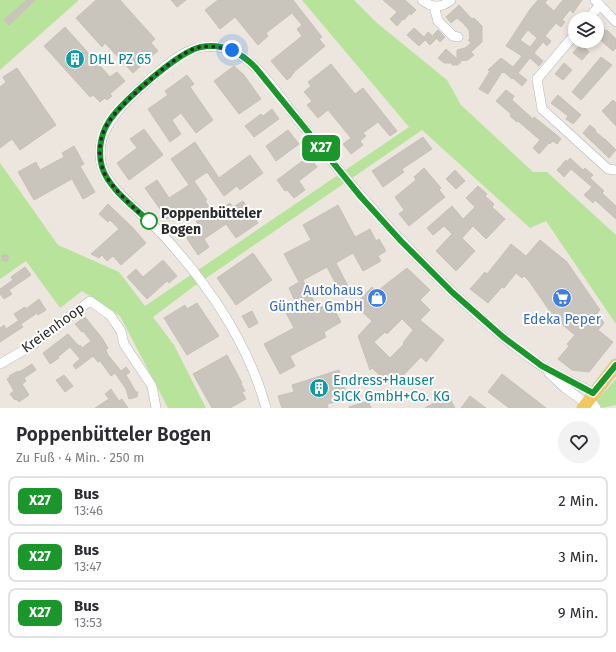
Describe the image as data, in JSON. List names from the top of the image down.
{
  "streets": {
    "street": ["Kreienhoop"]
  },
  "places": {
    "building": ["DHL PZ 65", "Endress+Hauser SICK GmbH+Co. KG"],
    "other": ["Poppenbütteler Bogen"],
    "shop": ["Autohaus Günther GmbH"],
    "supermarket": ["Edeka Peper"]
  },
  "lines": ["bus line X27"],
  "page": {
    "on_map": "X27",
    "heading": ["Poppenbütteler Bogen", "Zu Fuß · 4 Min. · 250 m"],
    "list": [
      {
        "mark": "X27",
        "name": "Bus",
        "note": "13:46",
        "value": "2 Min."
      },
      {
        "mark": "X27",
        "name": "Bus",
        "note": "13:47",
        "value": "3 Min."
      },
      {
        "mark": "X27",
        "name": "Bus",
        "note": "13:53",
        "value": "9 Min."
      }
    ]
  }
}
